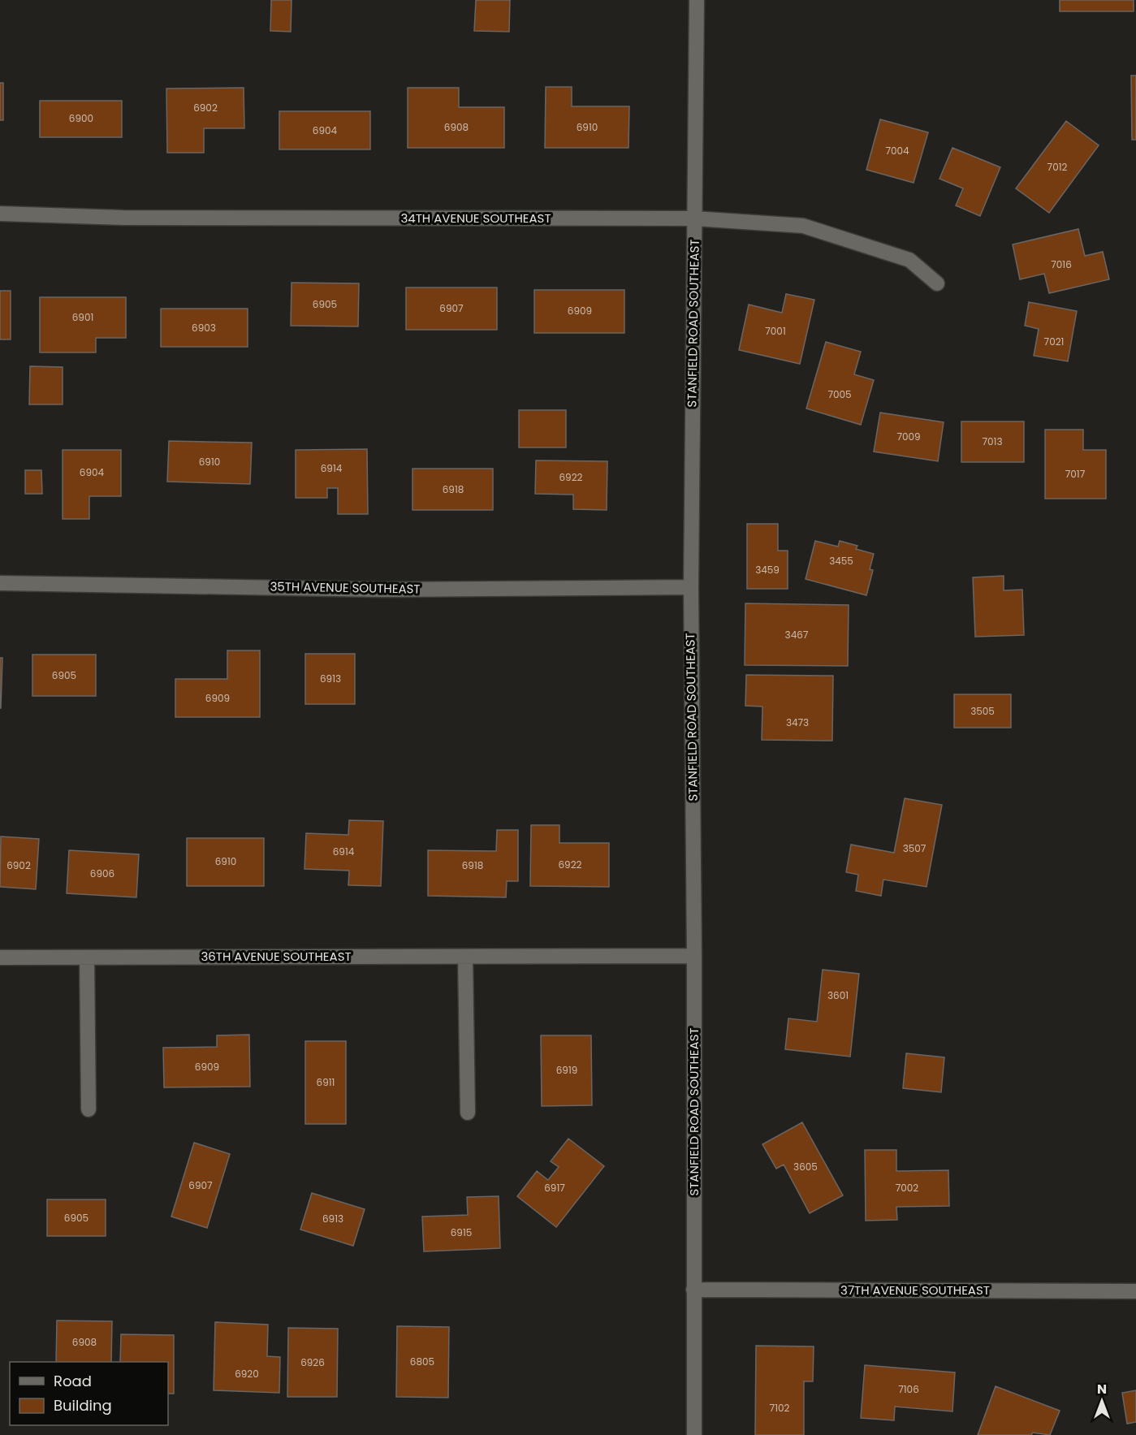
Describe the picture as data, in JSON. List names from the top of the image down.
{
  "streets": {
    "street": [
      "34TH AVENUE SOUTHEAST",
      "STANFIELD ROAD SOUTHEAST",
      "35TH AVENUE SOUTHEAST",
      "36TH AVENUE SOUTHEAST",
      "37TH AVENUE SOUTHEAST"
    ]
  },
  "crossings": [
    ["34TH AVENUE SOUTHEAST", "STANFIELD ROAD SOUTHEAST"],
    ["STANFIELD ROAD SOUTHEAST", "35TH AVENUE SOUTHEAST"],
    ["STANFIELD ROAD SOUTHEAST", "36TH AVENUE SOUTHEAST"],
    ["STANFIELD ROAD SOUTHEAST", "37TH AVENUE SOUTHEAST"]
  ],
  "house_numbers": [
    "6902",
    "6900",
    "6908",
    "6910",
    "6904",
    "7004",
    "7012",
    "7016",
    "6905",
    "6907",
    "6909",
    "6901",
    "6903",
    "7001",
    "7021",
    "7005",
    "7009",
    "7013",
    "6910",
    "6914",
    "6904",
    "7017",
    "6922",
    "6918",
    "3455",
    "3459",
    "3467",
    "6905",
    "6913",
    "6909",
    "3505",
    "3473",
    "3507",
    "6914",
    "6910",
    "6922",
    "6902",
    "6918",
    "6906",
    "3601",
    "6909",
    "6919",
    "6911",
    "3605",
    "6907",
    "6917",
    "7002",
    "6905",
    "6913",
    "6915",
    "6908",
    "6805",
    "6926",
    "6920",
    "7106",
    "7102"
  ],
  "legend": ["Road", "Building"],
  "north": "top"
}
